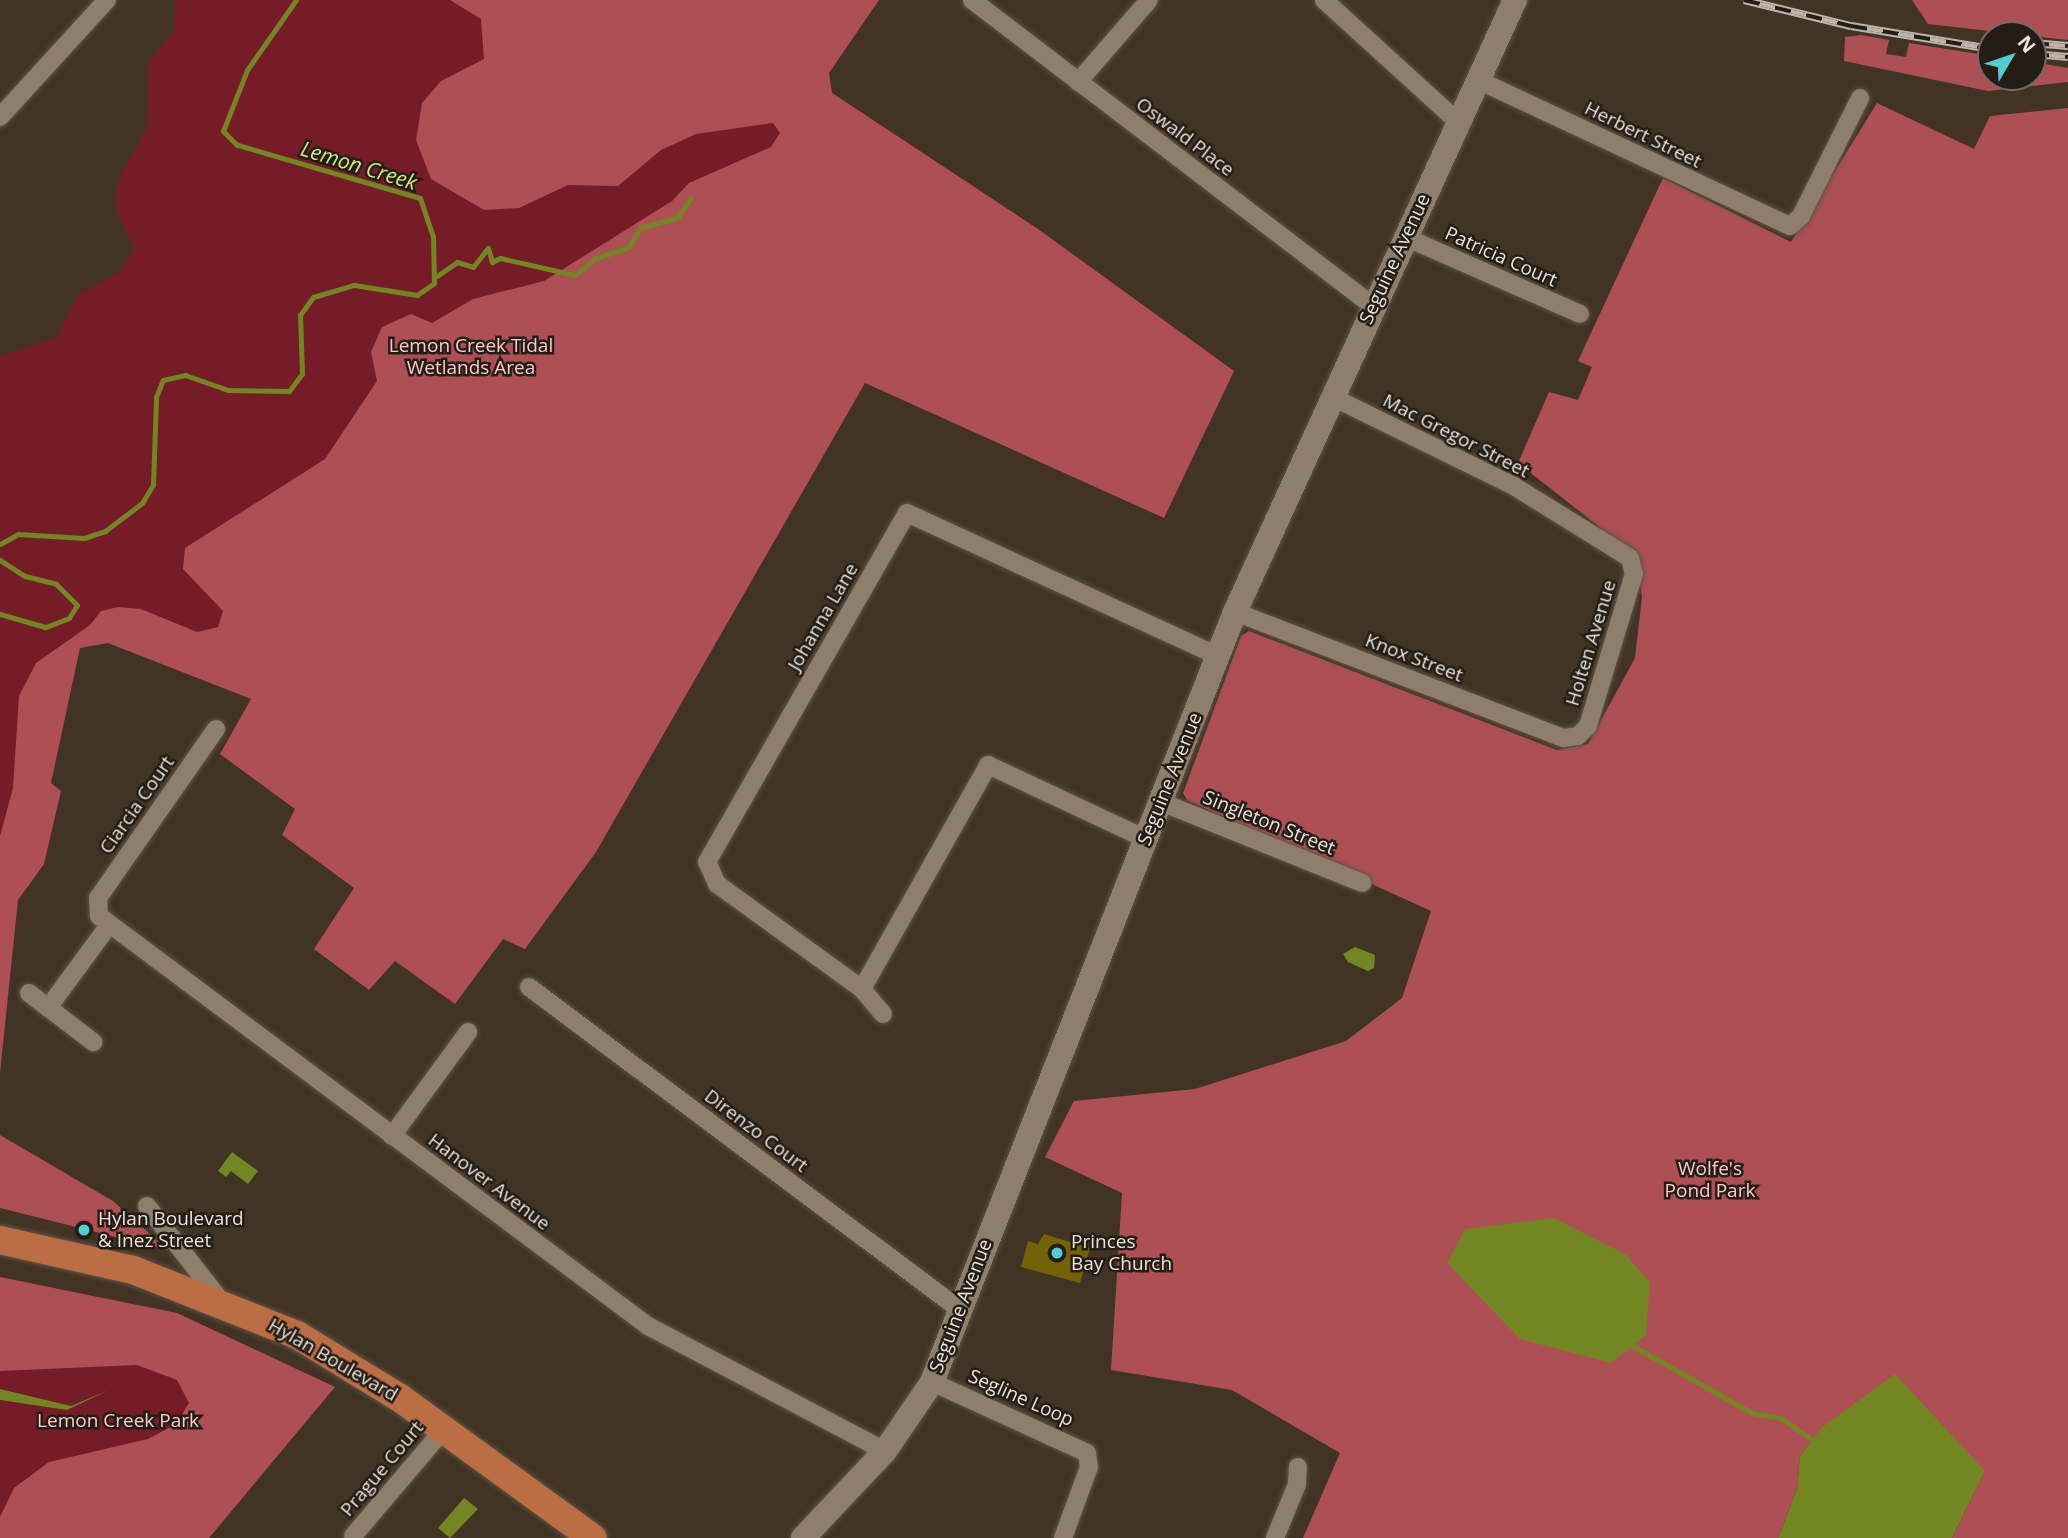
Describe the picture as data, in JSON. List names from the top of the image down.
{
  "streets": {
    "main road": ["Hylan Boulevard"],
    "street": [
      "Herbert Street",
      "Oswald Place",
      "Patricia Court",
      "Seguine Avenue",
      "Mac Gregor Street",
      "Johanna Lane",
      "Holten Avenue",
      "Knox Street",
      "Ciarcia Court",
      "Singleton Street",
      "Direnzo Court",
      "Hanover Avenue",
      "Segline Loop",
      "Prague Court"
    ]
  },
  "crossings": [
    ["Herbert Street", "Seguine Avenue"],
    ["Oswald Place", "Seguine Avenue"],
    ["Patricia Court", "Seguine Avenue"],
    ["Seguine Avenue", "Mac Gregor Street"],
    ["Seguine Avenue", "Johanna Lane"],
    ["Seguine Avenue", "Knox Street"],
    ["Seguine Avenue", "Singleton Street"],
    ["Seguine Avenue", "Direnzo Court"],
    ["Seguine Avenue", "Hanover Avenue"],
    ["Seguine Avenue", "Segline Loop"],
    ["Mac Gregor Street", "Holten Avenue"],
    ["Holten Avenue", "Knox Street"],
    ["Ciarcia Court", "Hanover Avenue"],
    ["Hylan Boulevard", "Prague Court"]
  ],
  "water": ["Lemon Creek"],
  "parks": ["Lemon Creek Tidal Wetlands Area", "Wolfe's Pond Park", "Lemon Creek Park"],
  "places": ["Hylan Boulevard & Inez Street", "Princes Bay Church"],
  "north": "top right"
}
